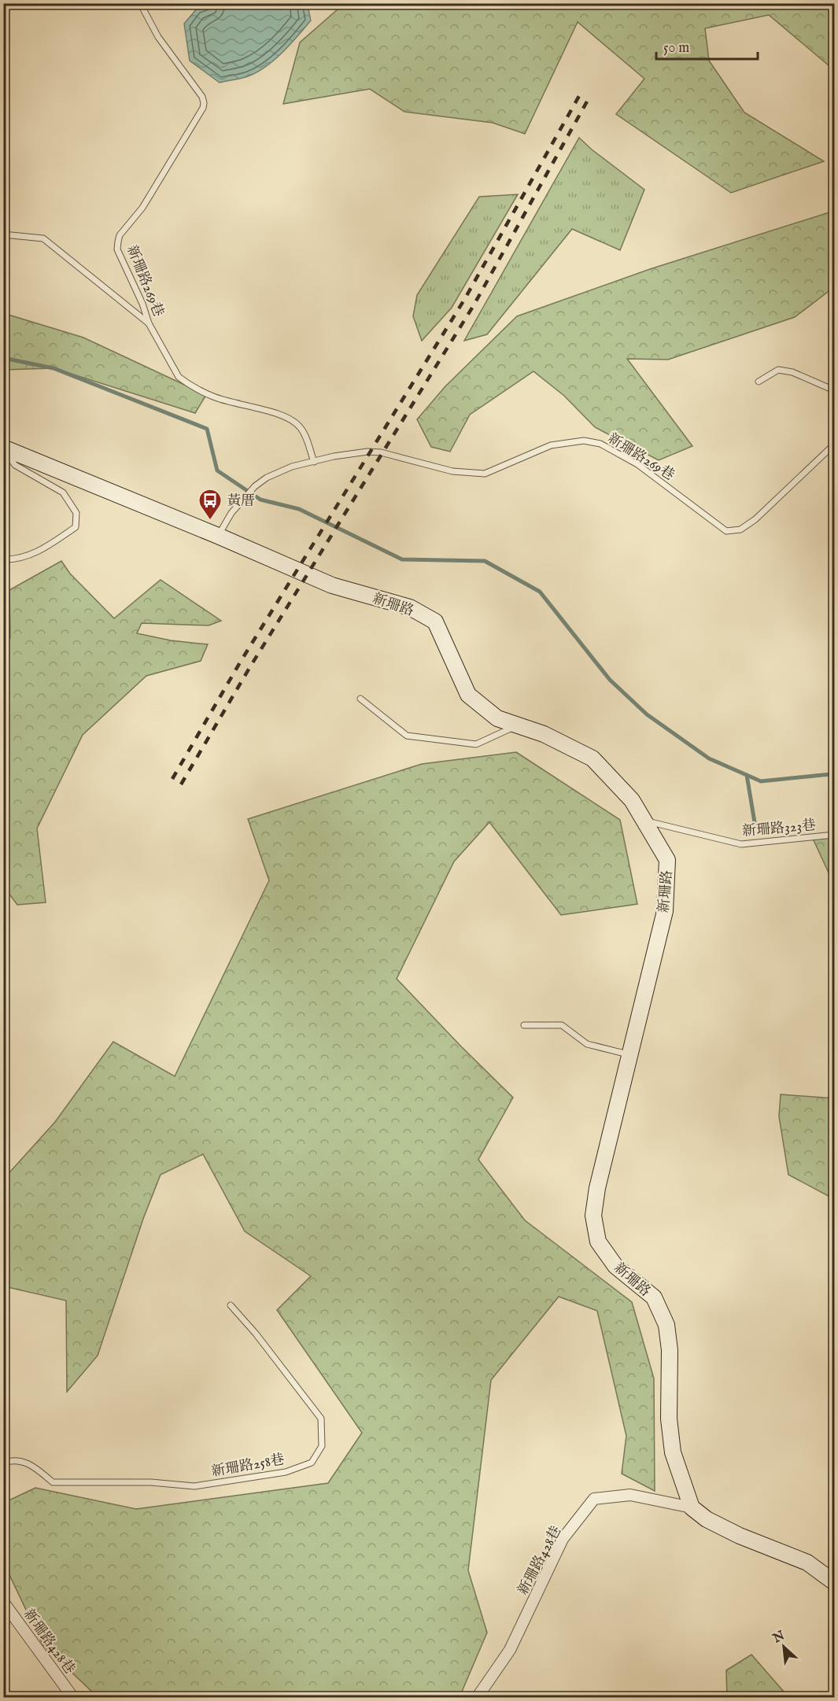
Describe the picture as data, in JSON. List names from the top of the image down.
{
  "streets": {
    "street": ["新珊路", "新珊路428巷"],
    "lane": ["新珊路269巷", "新珊路323巷", "新珊路258巷"]
  },
  "crossings": [
    ["新珊路269巷", "新珊路"],
    ["新珊路", "新珊路323巷"],
    ["新珊路", "新珊路428巷"]
  ],
  "places": {
    "bus stop": ["黃厝"]
  },
  "scale_bar": "50 m",
  "north": "top left"
}
